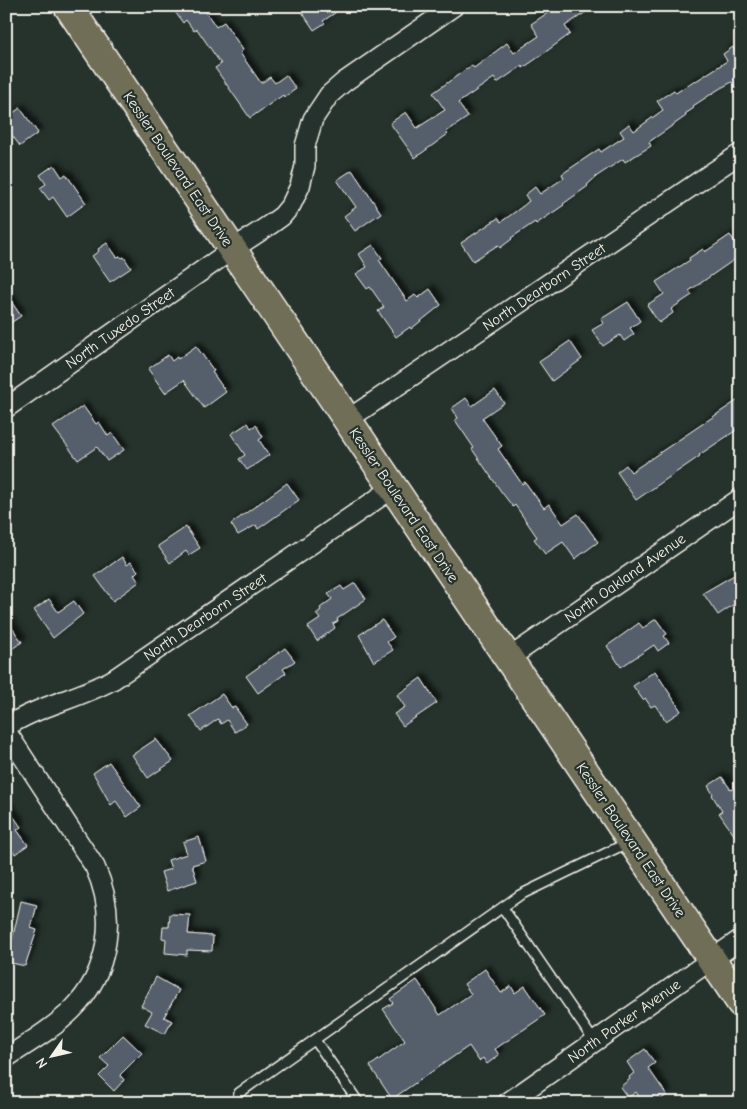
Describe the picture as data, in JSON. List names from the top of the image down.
{
  "streets": {
    "main road": ["Kessler Boulevard East Drive"],
    "street": [
      "North Dearborn Street",
      "North Tuxedo Street",
      "North Oakland Avenue",
      "North Parker Avenue"
    ]
  },
  "crossings": [
    ["Kessler Boulevard East Drive", "North Dearborn Street"],
    ["Kessler Boulevard East Drive", "North Tuxedo Street"],
    ["Kessler Boulevard East Drive", "North Oakland Avenue"],
    ["Kessler Boulevard East Drive", "North Parker Avenue"]
  ],
  "north": "bottom left"
}
